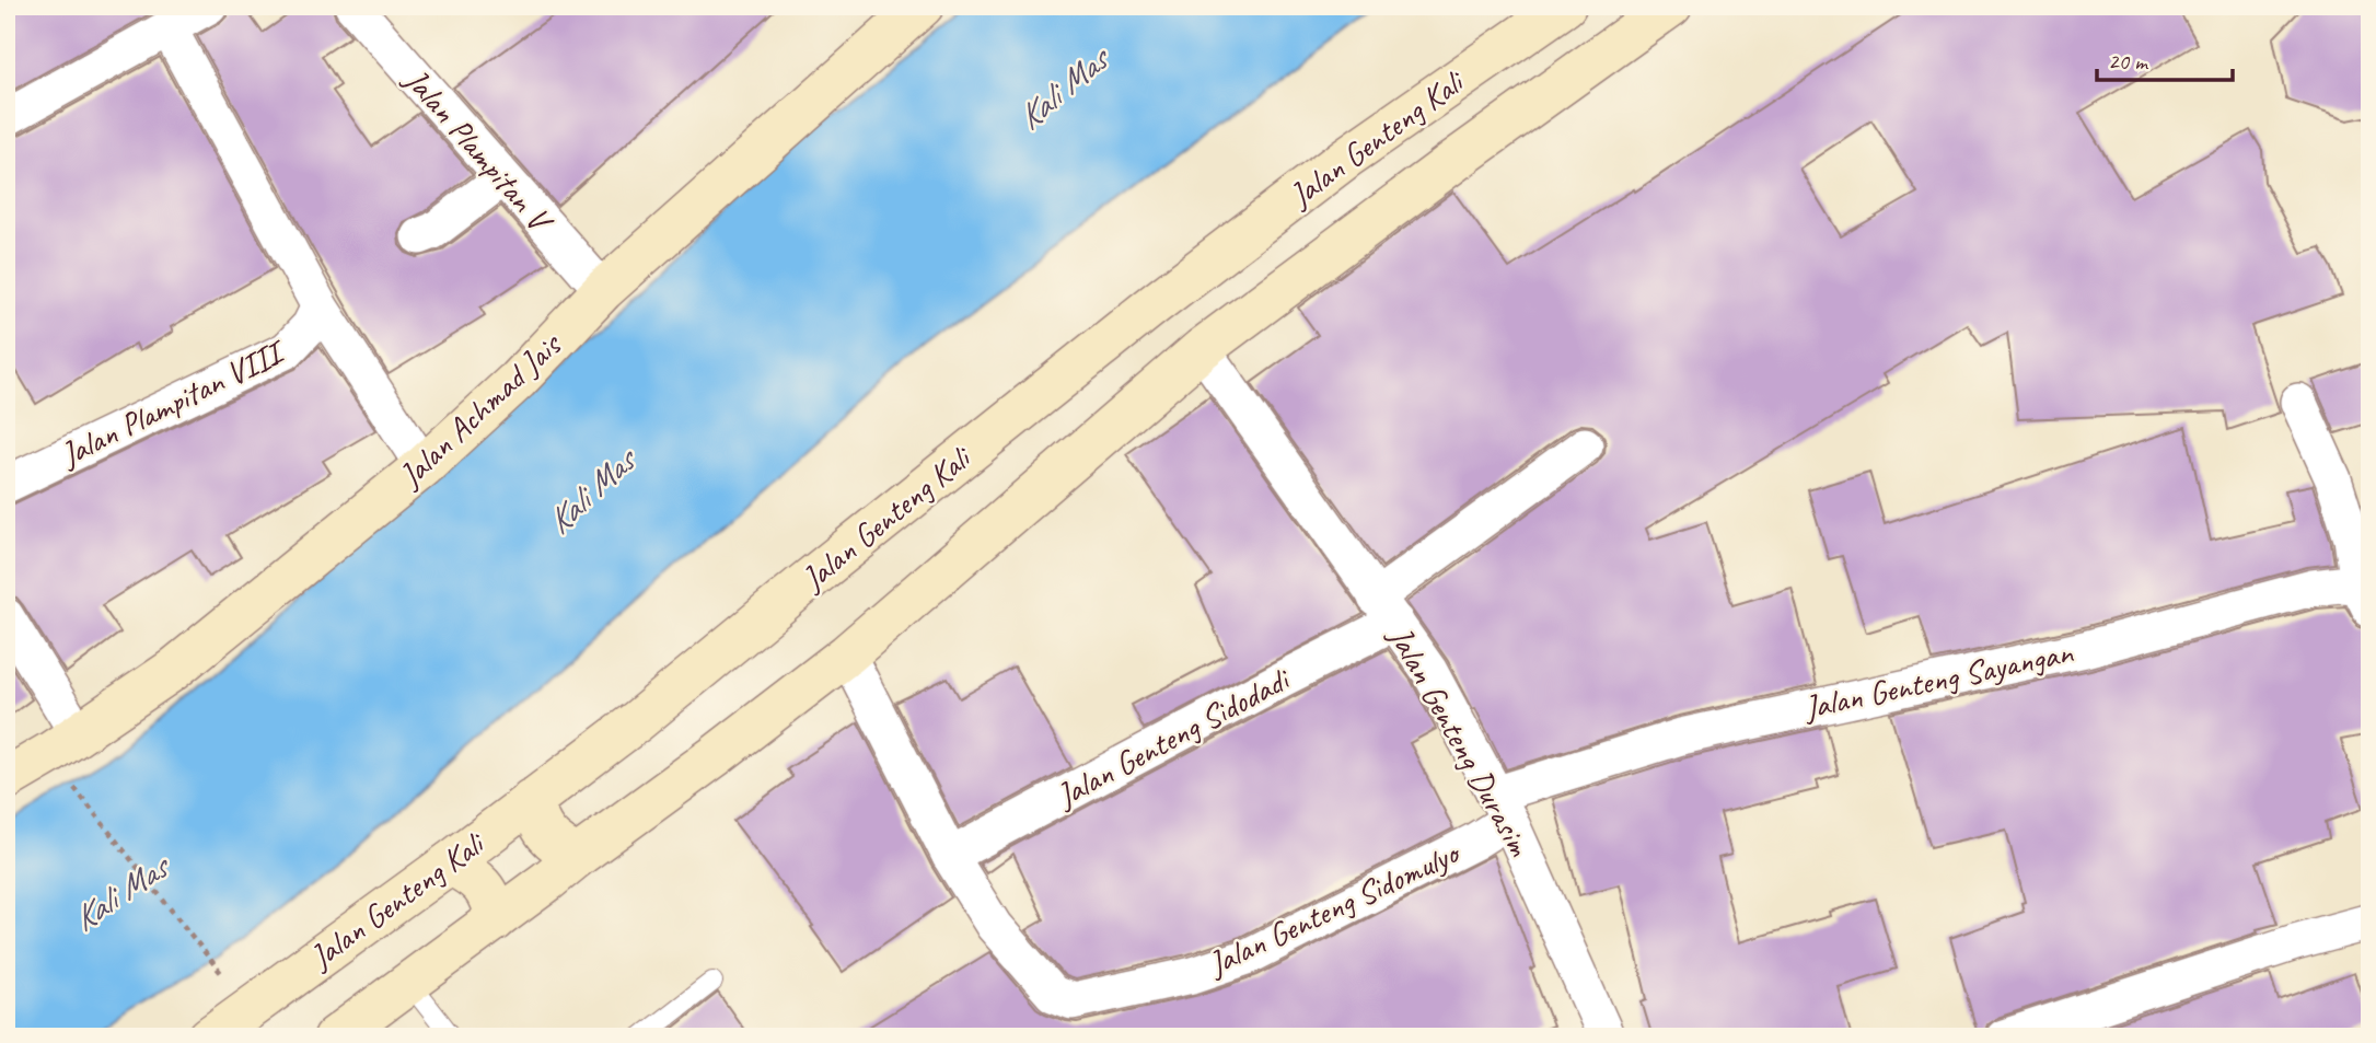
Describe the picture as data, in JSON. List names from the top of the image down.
{
  "streets": {
    "main road": ["Jalan Genteng Kali", "Jalan Achmad Jais"],
    "street": [
      "Jalan Plampitan V",
      "Jalan Plampitan VIII",
      "Jalan Genteng Sayangan",
      "Jalan Genteng Sidodadi",
      "Jalan Genteng Durasim",
      "Jalan Genteng Sidomulyo"
    ]
  },
  "crossings": [
    ["Jalan Genteng Kali", "Jalan Genteng Durasim"],
    ["Jalan Genteng Kali", "Jalan Genteng Sidomulyo"],
    ["Jalan Plampitan V", "Jalan Achmad Jais"],
    ["Jalan Genteng Sayangan", "Jalan Genteng Durasim"],
    ["Jalan Genteng Sayangan", "Jalan Genteng Sidomulyo"],
    ["Jalan Genteng Sidodadi", "Jalan Genteng Durasim"],
    ["Jalan Genteng Sidodadi", "Jalan Genteng Sidomulyo"],
    ["Jalan Genteng Durasim", "Jalan Genteng Sidomulyo"]
  ],
  "water": ["Kali Mas"],
  "scale_bar": "20 m"
}
